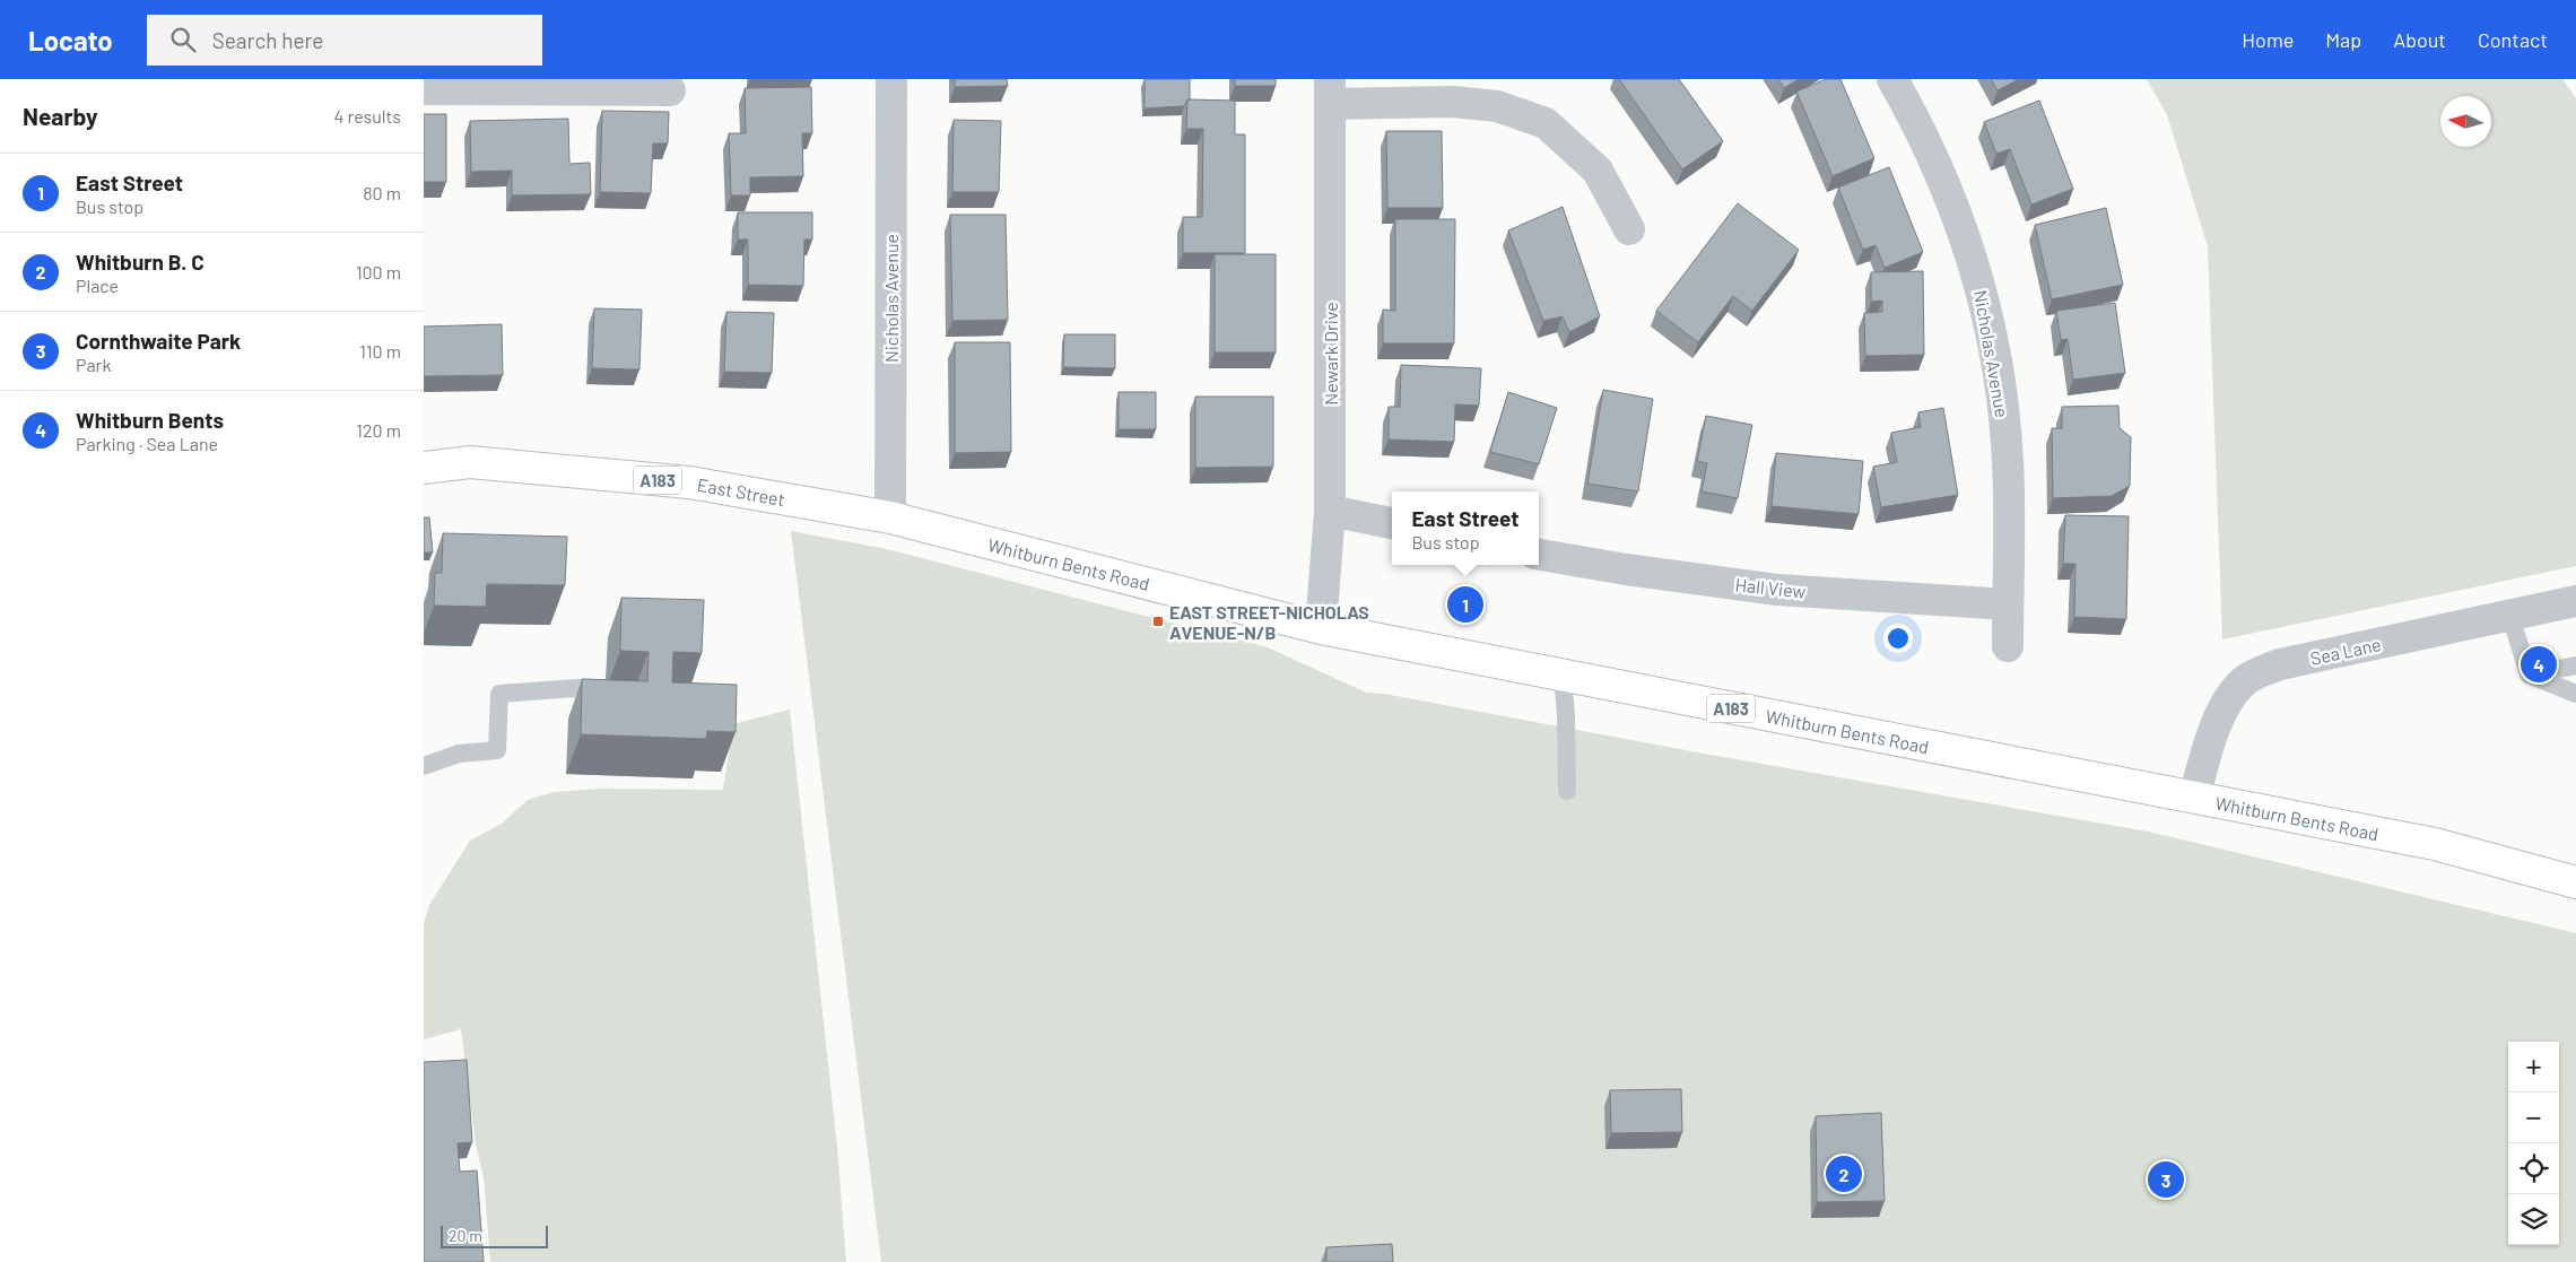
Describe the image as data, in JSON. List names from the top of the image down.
{
  "streets": {
    "main road": ["A183", "East Street", "Whitburn Bents Road"],
    "street": [
      "Nicholas Avenue",
      "Newark Drive",
      "Hall View",
      "Sea Lane"
    ]
  },
  "crossings": [
    ["Nicholas Avenue", "East Street"],
    ["Nicholas Avenue", "Whitburn Bents Road"],
    ["Nicholas Avenue", "Hall View"],
    ["Newark Drive", "Whitburn Bents Road"],
    ["East Street", "Whitburn Bents Road"],
    ["Whitburn Bents Road", "Sea Lane"]
  ],
  "places": {
    "transit": ["EAST STREET-NICHOLAS AVENUE-N/B"]
  },
  "scale_bar": "20 m",
  "north": "left",
  "page": {
    "header": "Locato",
    "search": "Search here",
    "nav": [
      "Home",
      "Map",
      "About",
      "Contact"
    ],
    "heading": ["Nearby", "4 results"],
    "list": [
      {
        "mark": "1",
        "name": "East Street",
        "note": "Bus stop",
        "value": "80 m"
      },
      {
        "mark": "2",
        "name": "Whitburn B. C",
        "note": "Place",
        "value": "100 m"
      },
      {
        "mark": "3",
        "name": "Cornthwaite Park",
        "note": "Park",
        "value": "110 m"
      },
      {
        "mark": "4",
        "name": "Whitburn Bents",
        "note": "Parking · Sea Lane",
        "value": "120 m"
      }
    ],
    "popup": ["East Street", "Bus stop"],
    "pins": [
      "1",
      "4",
      "2",
      "3"
    ],
    "map_buttons": ["+", "−"],
    "scale": "20 m"
  }
}
